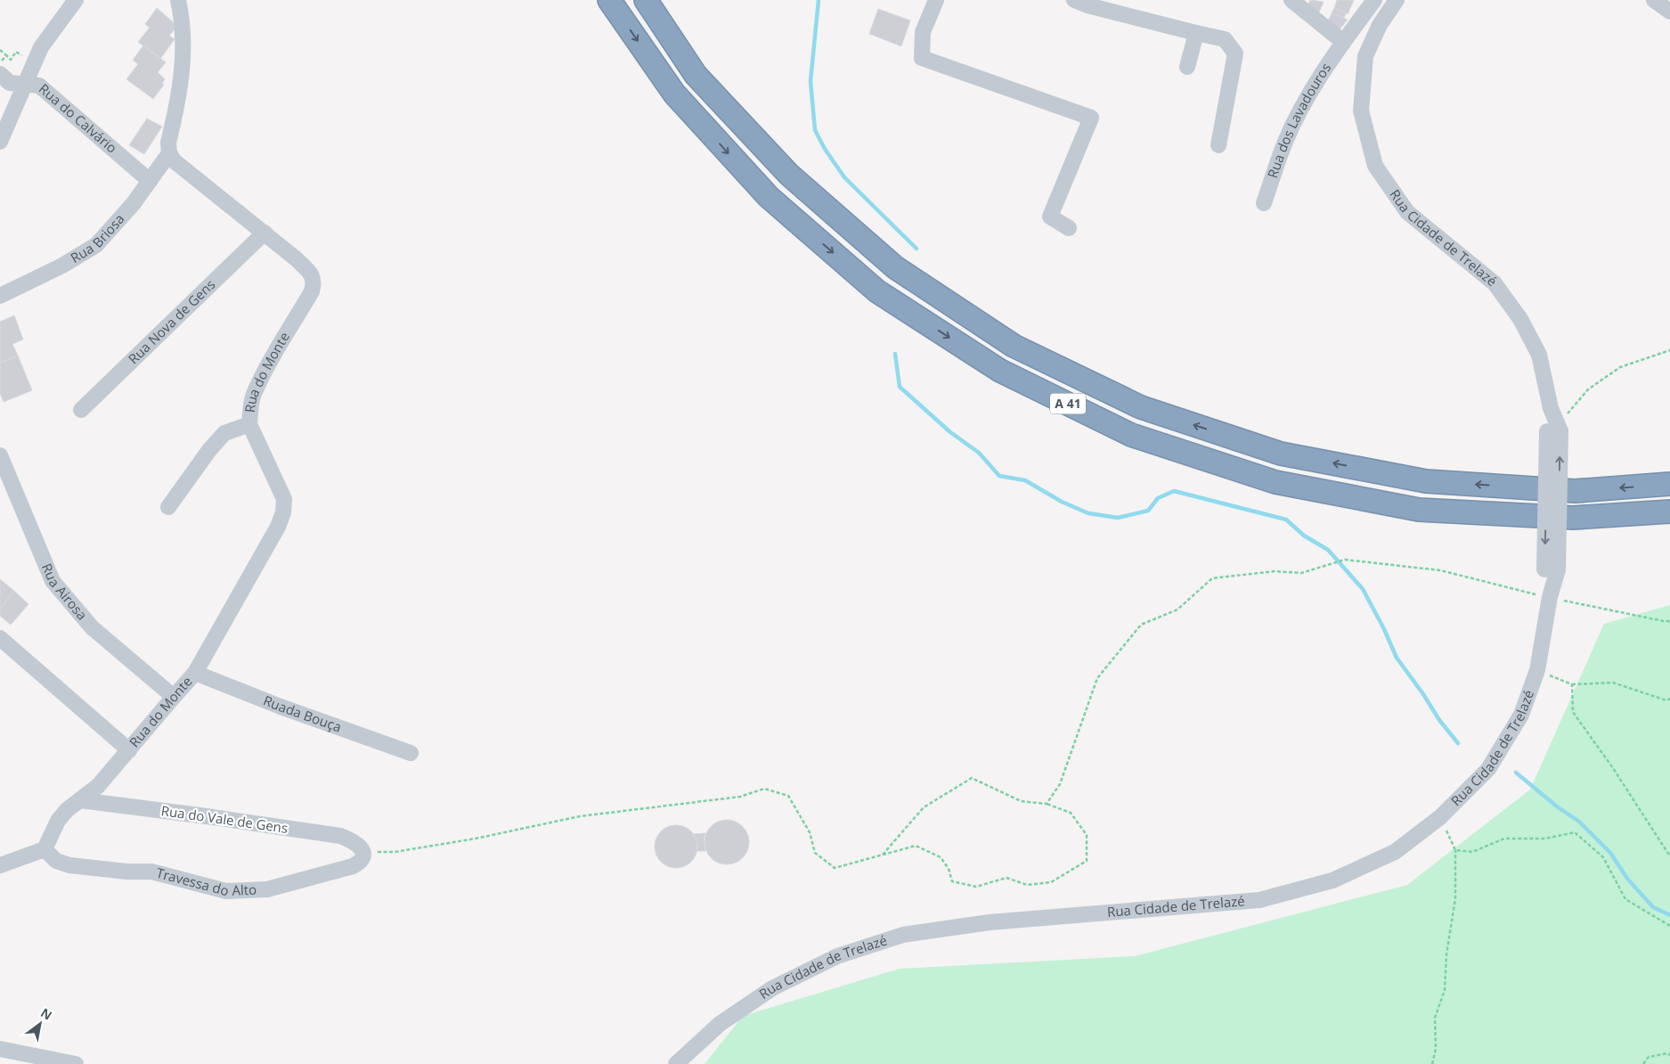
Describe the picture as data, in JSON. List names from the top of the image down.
{
  "streets": {
    "highway": ["A 41"],
    "street": [
      "Rua do Calvário",
      "Rua dos Lavadouros",
      "Rua Cidade de Trelazé",
      "Rua Briosa",
      "Rua Nova de Gens",
      "Rua do Monte",
      "Rua Airosa",
      "Ruada Bouça",
      "Rua do Vale de Gens",
      "Travessa do Alto"
    ]
  },
  "crossings": [
    ["Rua do Calvário", "Rua Briosa"],
    ["Rua Briosa", "Rua do Monte"],
    ["Rua Nova de Gens", "Rua do Monte"],
    ["Rua do Monte", "Rua Airosa"],
    ["Rua do Monte", "Ruada Bouça"],
    ["Rua do Monte", "Rua do Vale de Gens"],
    ["Rua do Monte", "Travessa do Alto"],
    ["Rua do Vale de Gens", "Travessa do Alto"]
  ],
  "north": "top right"
}
